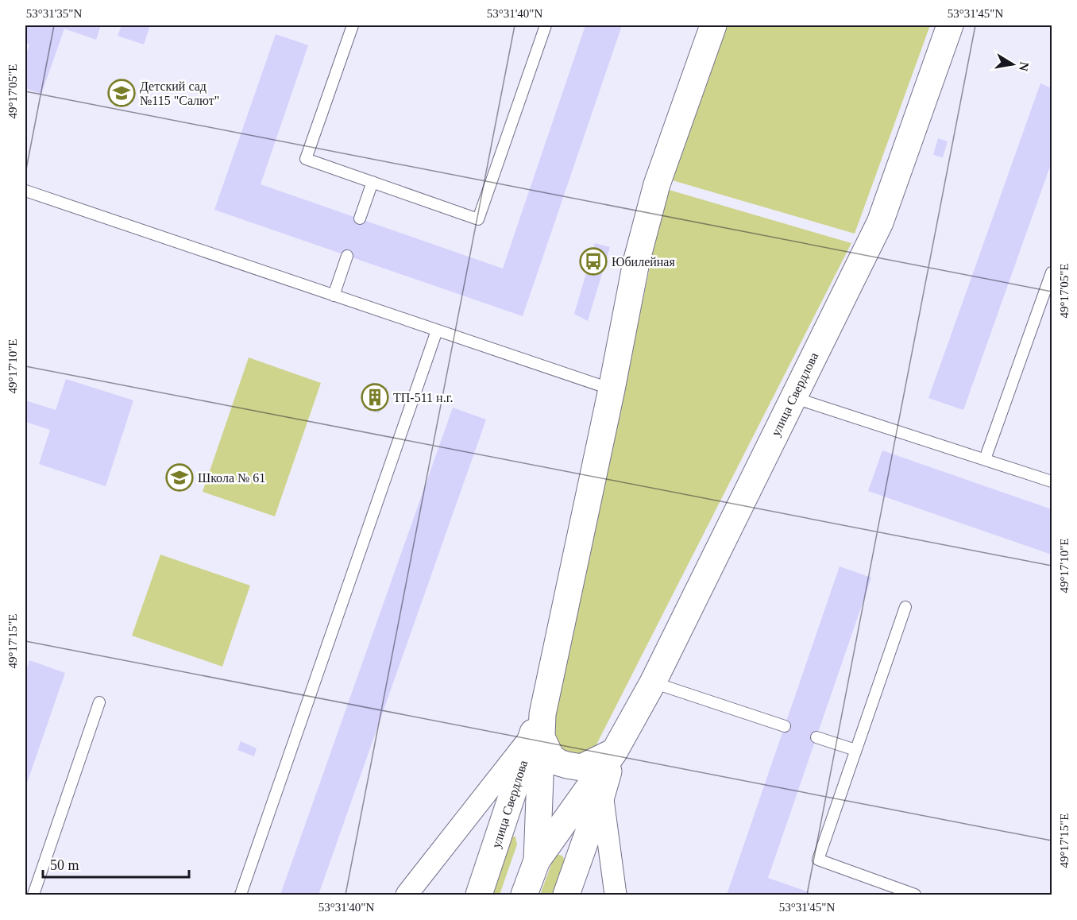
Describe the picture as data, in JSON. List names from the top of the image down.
{
  "streets": {
    "main road": ["улица Свердлова"]
  },
  "places": {
    "school or university": ["Детский сад №115 \"Салют\"", "Школа № 61"],
    "bus stop": ["Юбилейная"],
    "building": ["ТП-511 н.г."]
  },
  "scale_bar": "50 m",
  "north": "right",
  "coordinates": [
    "53°31'35\"N",
    "53°31'40\"N",
    "53°31'45\"N",
    "49°17'05\"E",
    "49°17'10\"E",
    "49°17'15\"E"
  ]
}
